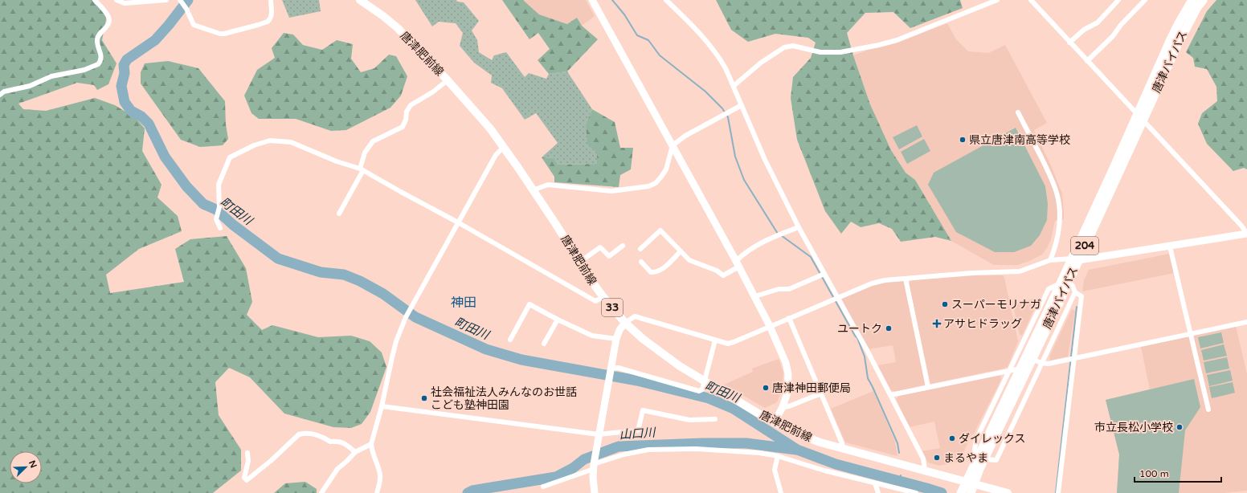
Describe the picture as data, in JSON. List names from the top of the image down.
{
  "streets": {
    "highway": ["唐津バイパス", "204"],
    "main road": ["唐津肥前線", "33"]
  },
  "crossings": [
    ["唐津肥前線", "唐津バイパス"]
  ],
  "districts": ["神田"],
  "water": ["町田川", "山口川"],
  "places": {
    "other": [
      "県立唐津南高等学校",
      "スーパーモリナガ",
      "ユートク",
      "唐津神田郵便局",
      "社会福祉法人みんなのお世話 こども塾神田園",
      "市立長松小学校",
      "ダイレックス",
      "まるやま"
    ],
    "health": ["アサヒドラッグ"]
  },
  "scale_bar": "100 m",
  "north": "top right"
}
